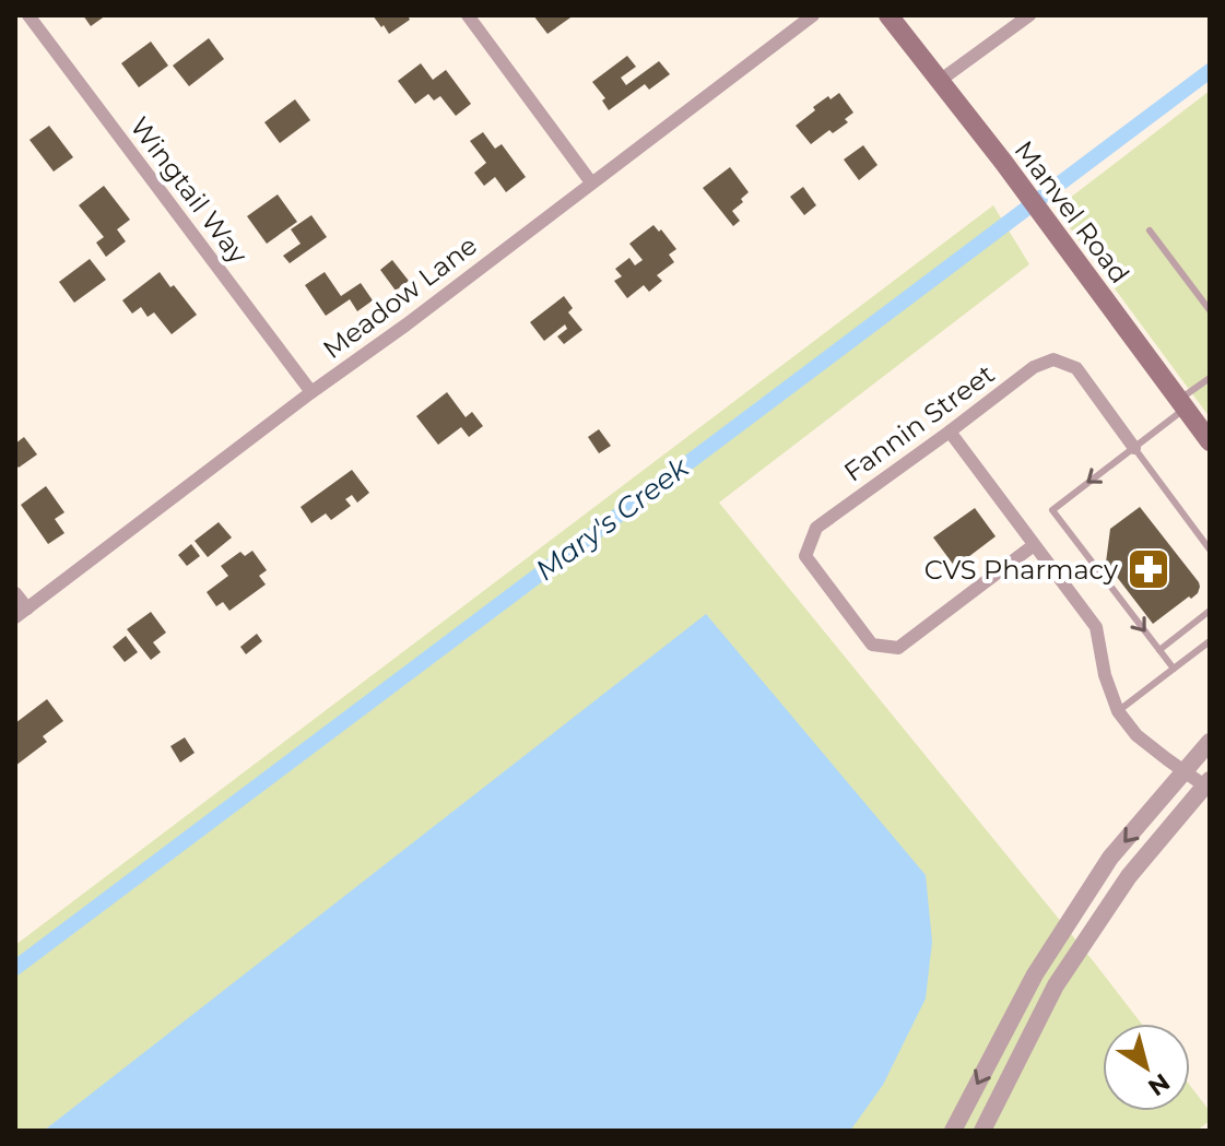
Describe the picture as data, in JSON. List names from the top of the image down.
{
  "streets": {
    "main road": ["Manvel Road"],
    "street": ["Wingtail Way", "Meadow Lane", "Fannin Street"]
  },
  "crossings": [
    ["Wingtail Way", "Meadow Lane"]
  ],
  "water": ["Mary's Creek"],
  "places": {
    "pharmacy": ["CVS Pharmacy"]
  },
  "north": "bottom right"
}
